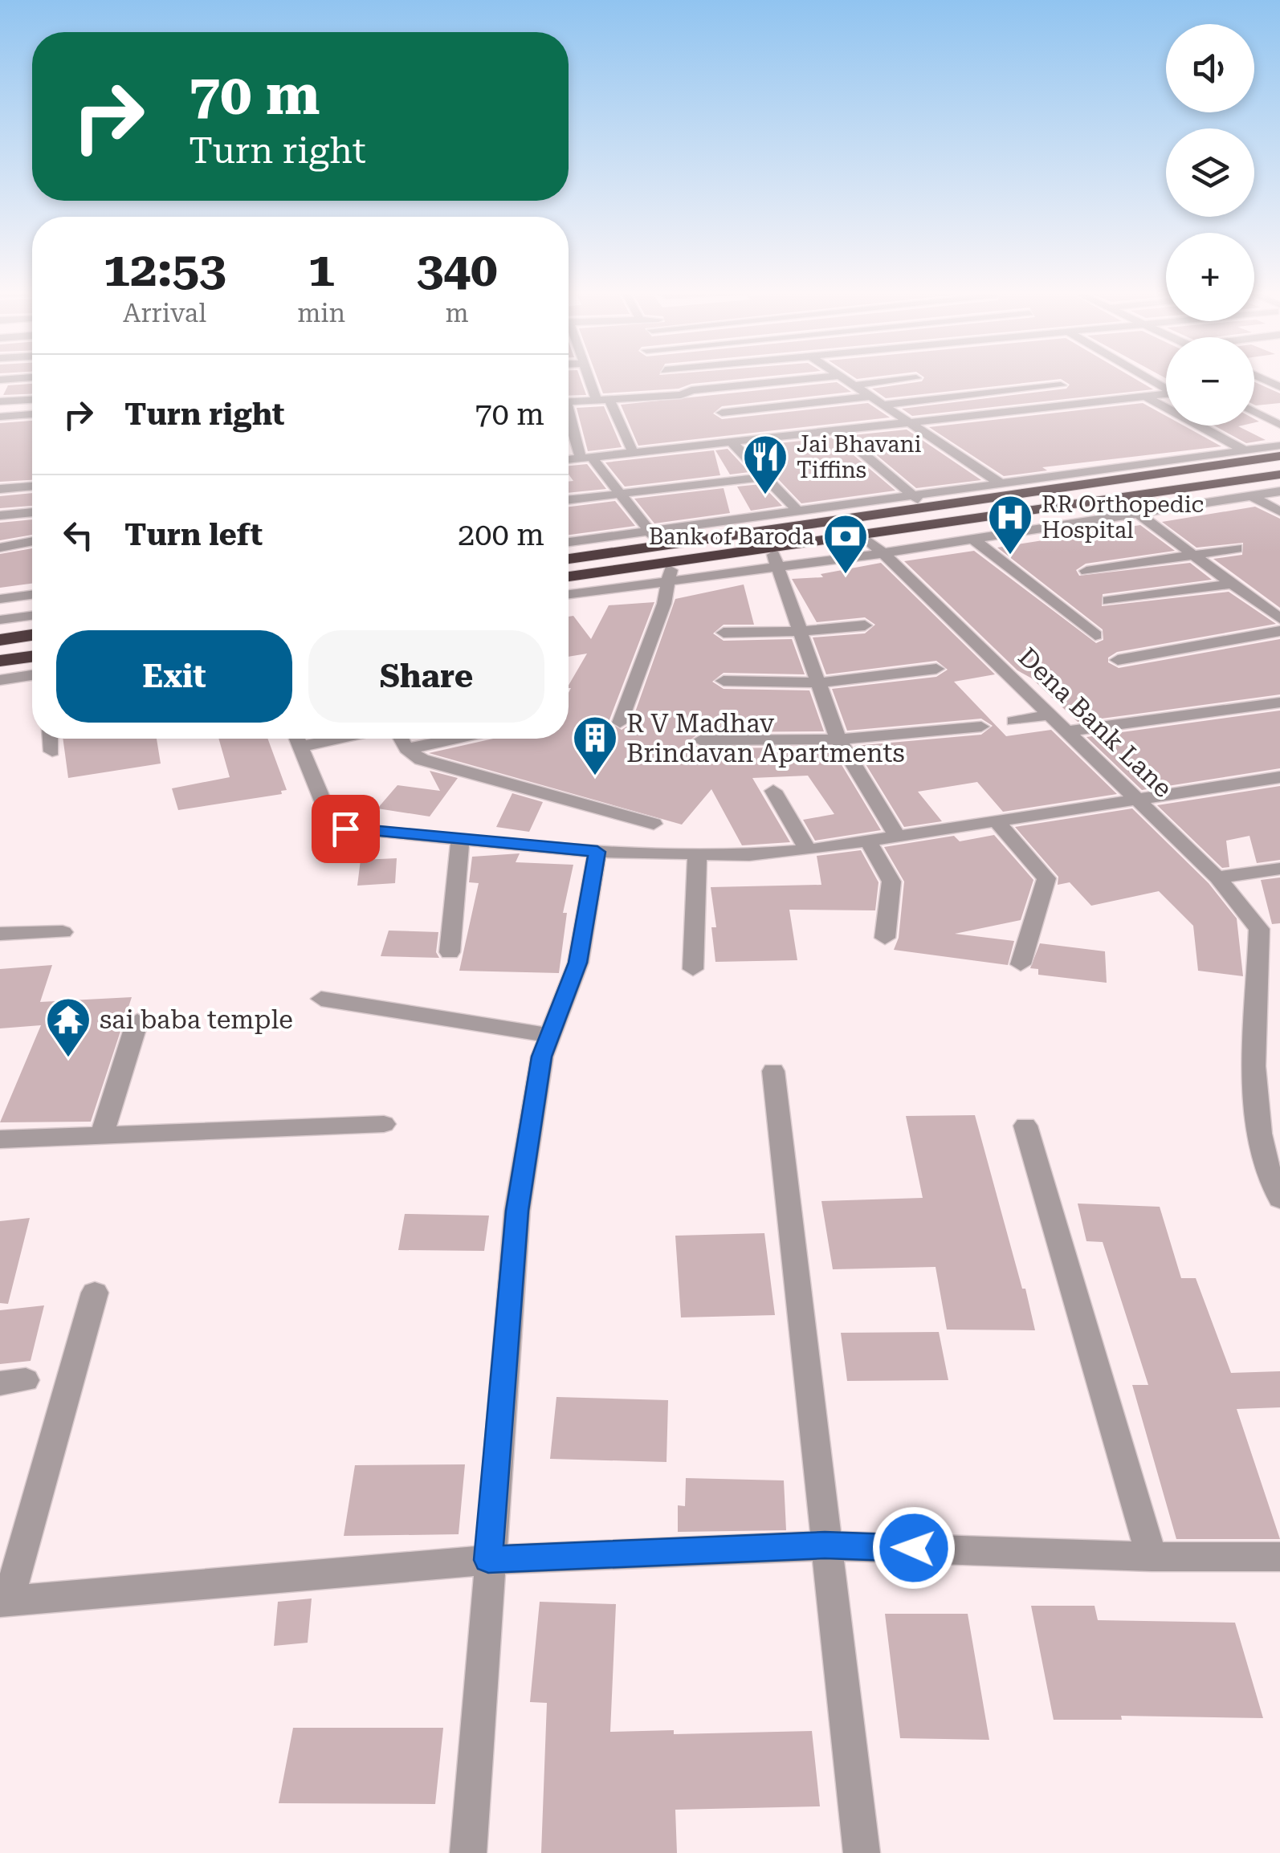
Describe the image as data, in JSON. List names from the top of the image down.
{
  "streets": {
    "street": ["Dena Bank Lane"]
  },
  "places": {
    "restaurant": ["Jai Bhavani Tiffins"],
    "hospital": ["RR Orthopedic Hospital"],
    "bank": ["Bank of Baroda"],
    "building": ["R V Madhav Brindavan Apartments"],
    "temple": ["sai baba temple"]
  },
  "page": {
    "map_buttons": ["+", "−"],
    "turn": ["70 m", "Turn right"],
    "eta": [
      "12:53",
      "Arrival",
      "1",
      "min",
      "340",
      "m"
    ],
    "list": [
      {
        "name": "Turn right",
        "value": "70 m"
      },
      {
        "name": "Turn left",
        "value": "200 m"
      }
    ],
    "buttons": ["Exit", "Share"]
  }
}
